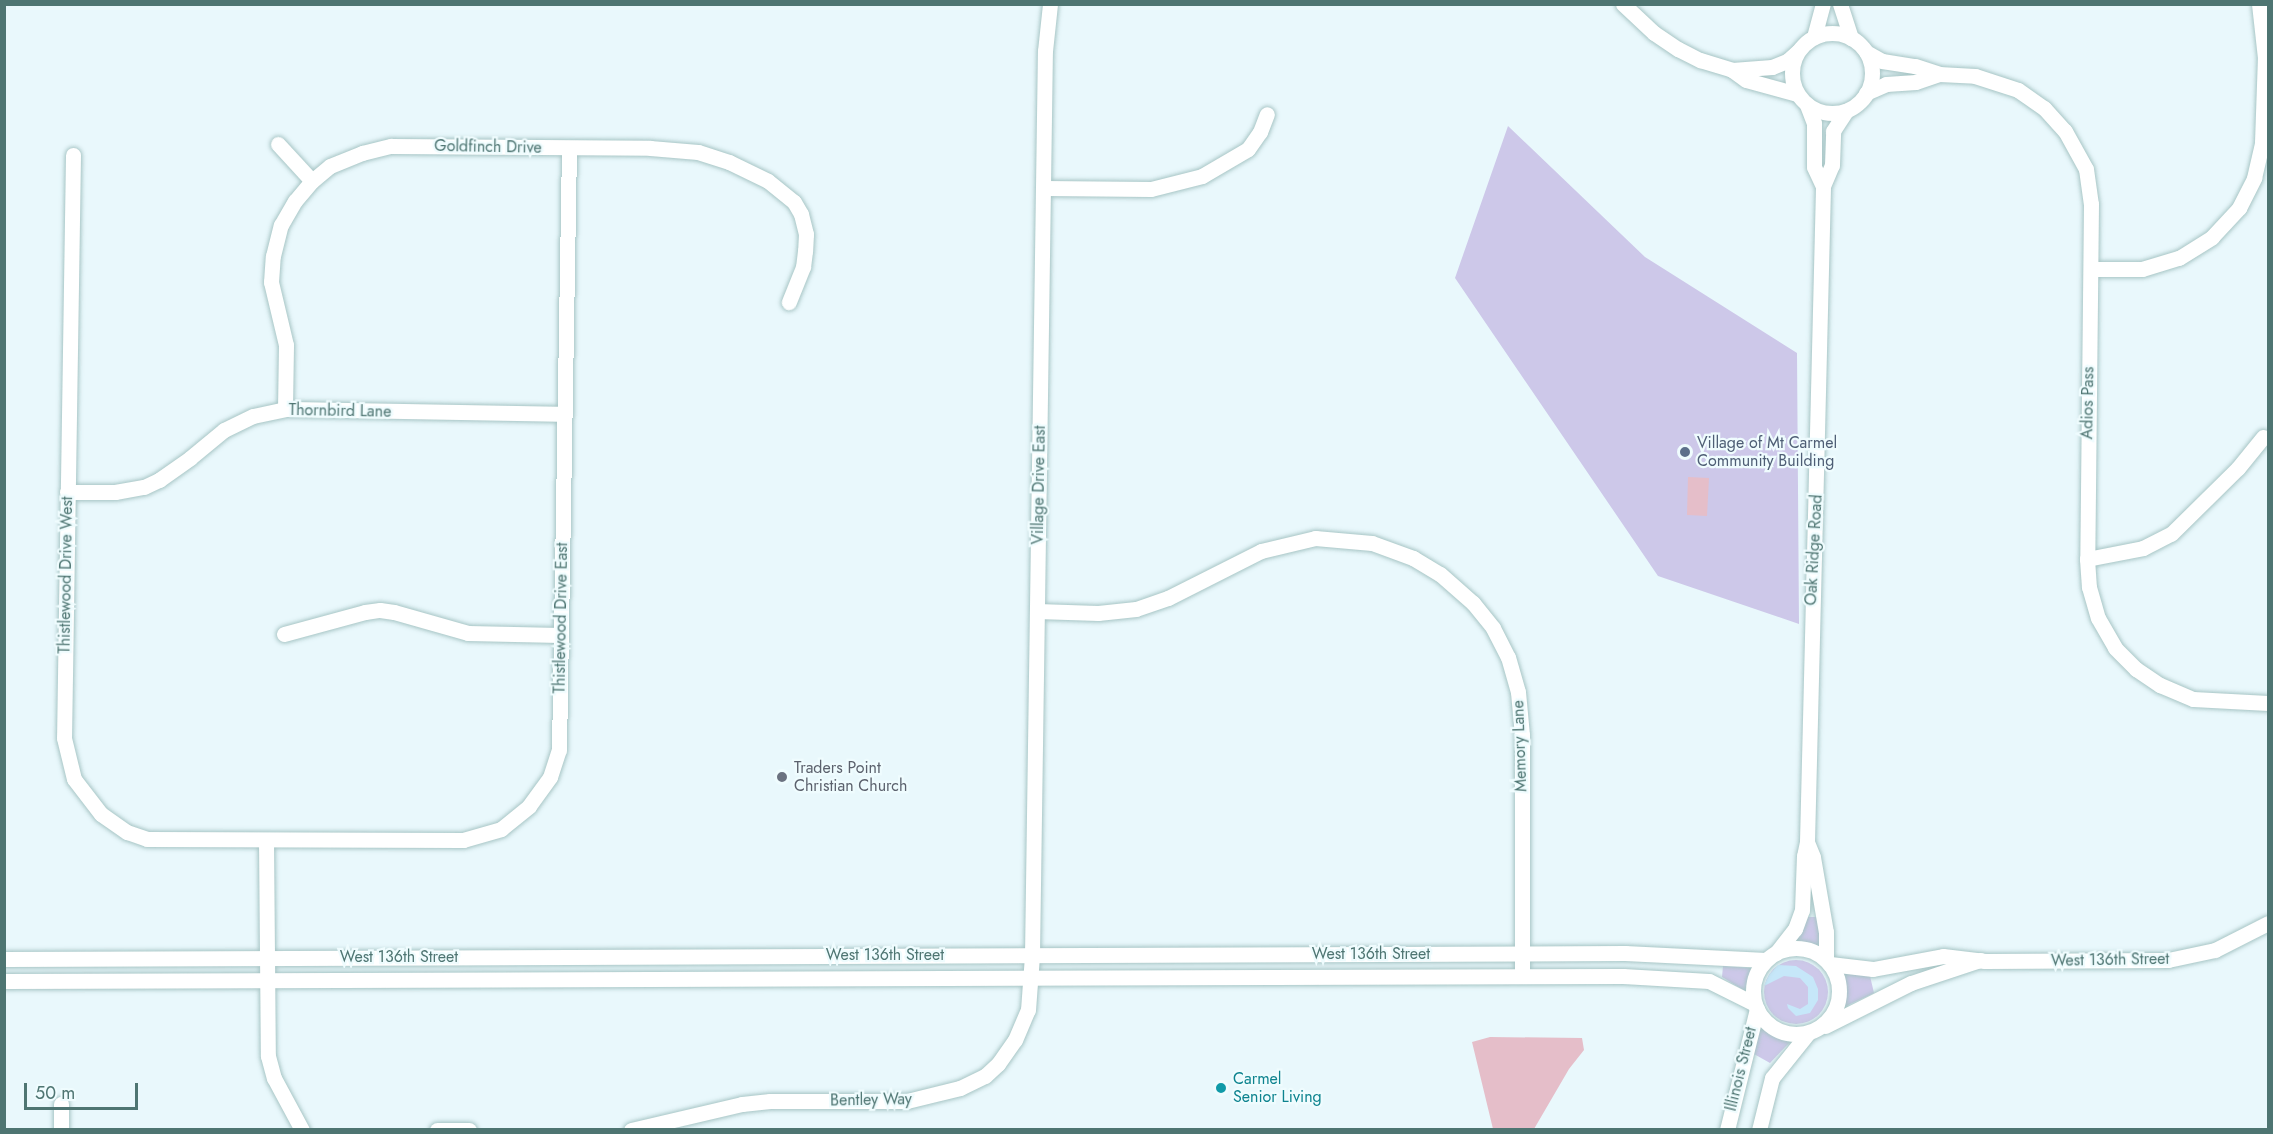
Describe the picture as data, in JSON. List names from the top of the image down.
{
  "streets": {
    "street": [
      "Goldfinch Drive",
      "Adios Pass",
      "Thornbird Lane",
      "Village Drive East",
      "Oak Ridge Road",
      "Thistlewood Drive West",
      "Thistlewood Drive East",
      "Memory Lane",
      "West 136th Street",
      "Illinois Street",
      "Bentley Way"
    ]
  },
  "crossings": [
    ["Goldfinch Drive", "Thornbird Lane"],
    ["Goldfinch Drive", "Thistlewood Drive East"],
    ["Adios Pass", "Oak Ridge Road"],
    ["Thornbird Lane", "Thistlewood Drive West"],
    ["Thornbird Lane", "Thistlewood Drive East"],
    ["Village Drive East", "Memory Lane"],
    ["Village Drive East", "West 136th Street"],
    ["Village Drive East", "Bentley Way"],
    ["Oak Ridge Road", "West 136th Street"],
    ["Oak Ridge Road", "Illinois Street"],
    ["Thistlewood Drive West", "Thistlewood Drive East"],
    ["Memory Lane", "West 136th Street"],
    ["West 136th Street", "Illinois Street"],
    ["West 136th Street", "Bentley Way"]
  ],
  "places": ["Village of Mt Carmel Community Building", "Traders Point Christian Church", "Carmel Senior Living"],
  "scale_bar": "50 m"
}
